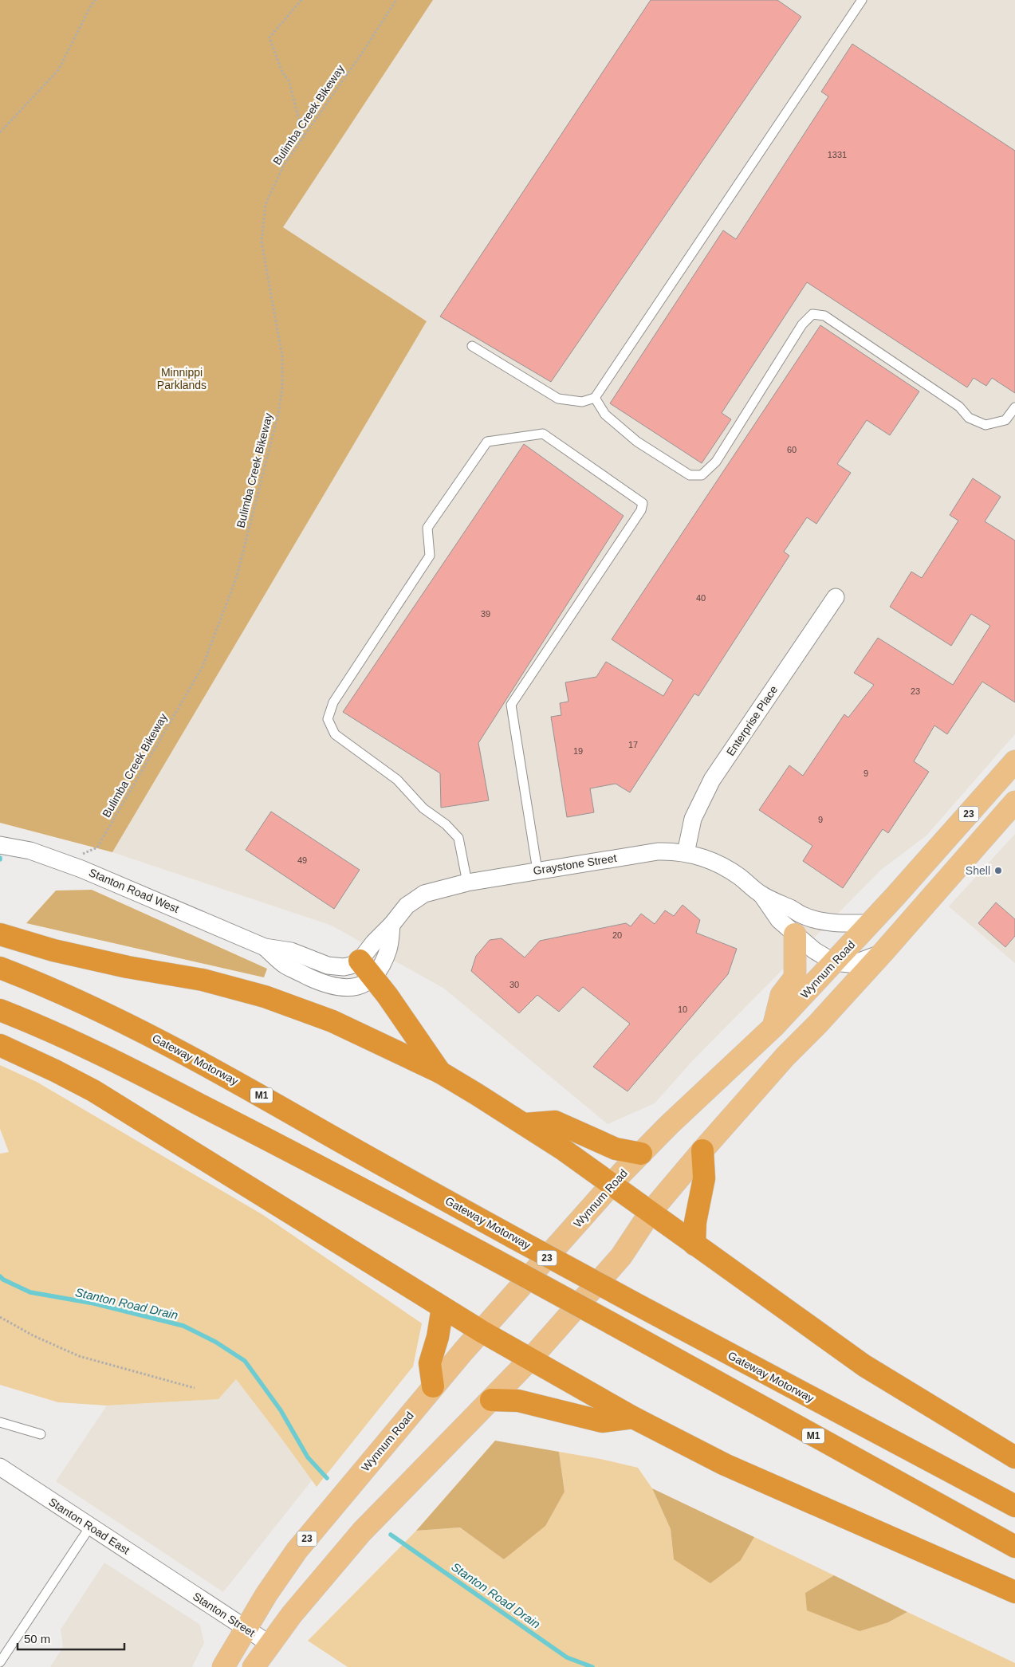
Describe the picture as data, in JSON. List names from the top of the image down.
{
  "streets": {
    "highway": ["Gateway Motorway", "M1"],
    "main road": ["23", "Wynnum Road"],
    "street": [
      "Enterprise Place",
      "Graystone Street",
      "Stanton Road West",
      "Stanton Road East",
      "Stanton Street"
    ],
    "path": ["Bulimba Creek Bikeway"]
  },
  "crossings": [
    ["Enterprise Place", "Graystone Street"],
    ["23", "Graystone Street"],
    ["23", "Stanton Street"],
    ["Graystone Street", "Stanton Road West"],
    ["Graystone Street", "Wynnum Road"],
    ["Wynnum Road", "Stanton Street"],
    ["Stanton Road East", "Stanton Street"]
  ],
  "water": ["Stanton Road Drain"],
  "parks": ["Minnippi Parklands"],
  "places": ["Shell"],
  "house_numbers": [
    "1331",
    "60",
    "40",
    "39",
    "23",
    "17",
    "19",
    "9",
    "9",
    "49",
    "20",
    "30",
    "10"
  ],
  "scale_bar": "50 m"
}
